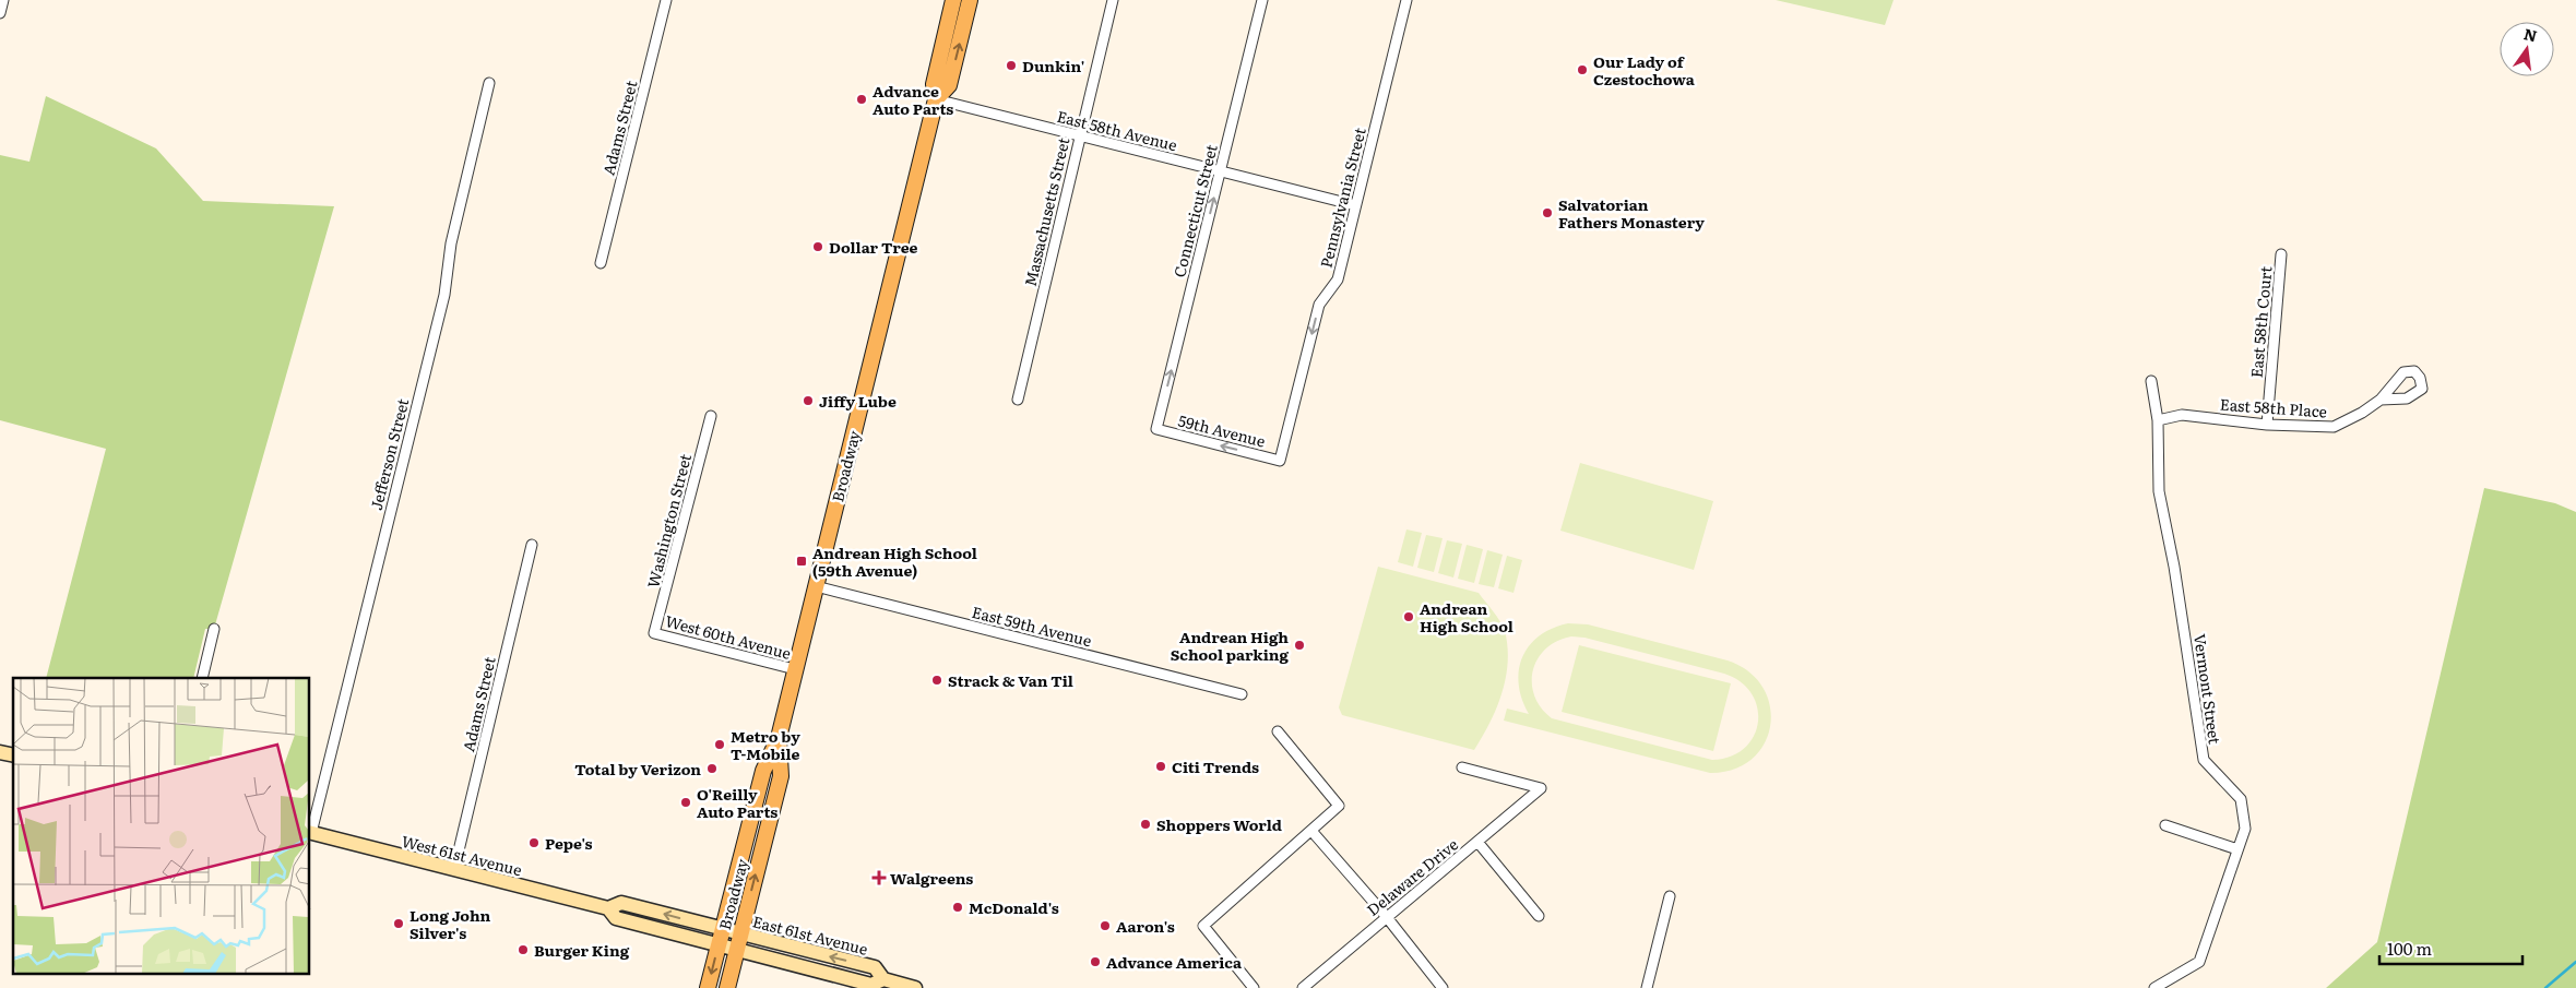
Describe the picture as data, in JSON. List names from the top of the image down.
{
  "streets": {
    "main road": ["Broadway", "West 61st Avenue", "East 61st Avenue"],
    "street": [
      "Adams Street",
      "East 58th Avenue",
      "Pennsylvania Street",
      "Connecticut Street",
      "Massachusetts Street",
      "East 58th Court",
      "East 58th Place",
      "59th Avenue",
      "Jefferson Street",
      "Washington Street",
      "East 59th Avenue",
      "West 60th Avenue",
      "Vermont Street",
      "Delaware Drive"
    ]
  },
  "crossings": [
    ["Adams Street", "West 61st Avenue"],
    ["East 58th Avenue", "Pennsylvania Street"],
    ["East 58th Avenue", "Connecticut Street"],
    ["East 58th Avenue", "Massachusetts Street"],
    ["East 58th Avenue", "Broadway"],
    ["Pennsylvania Street", "59th Avenue"],
    ["Connecticut Street", "59th Avenue"],
    ["East 58th Court", "East 58th Place"],
    ["East 58th Place", "Vermont Street"],
    ["Jefferson Street", "West 61st Avenue"],
    ["Broadway", "East 59th Avenue"],
    ["Broadway", "West 60th Avenue"],
    ["Broadway", "West 61st Avenue"],
    ["Broadway", "East 61st Avenue"],
    ["Washington Street", "West 60th Avenue"],
    ["West 61st Avenue", "East 61st Avenue"]
  ],
  "one_way": ["Pennsylvania Street", "Connecticut Street", "59th Avenue"],
  "places": {
    "other": [
      "Dunkin'",
      "Our Lady of Czestochowa",
      "Advance Auto Parts",
      "Salvatorian Fathers Monastery",
      "Dollar Tree",
      "Jiffy Lube",
      "Andrean High School",
      "Andrean High School parking",
      "Strack & Van Til",
      "Metro by T-Mobile",
      "Citi Trends",
      "Total by Verizon",
      "O'Reilly Auto Parts",
      "Shoppers World",
      "Pepe's",
      "McDonald's",
      "Long John Silver's",
      "Aaron's",
      "Burger King",
      "Advance America"
    ],
    "transit": ["Andrean High School (59th Avenue)"],
    "health": ["Walgreens"]
  },
  "scale_bar": "100 m",
  "north": "top"
}
